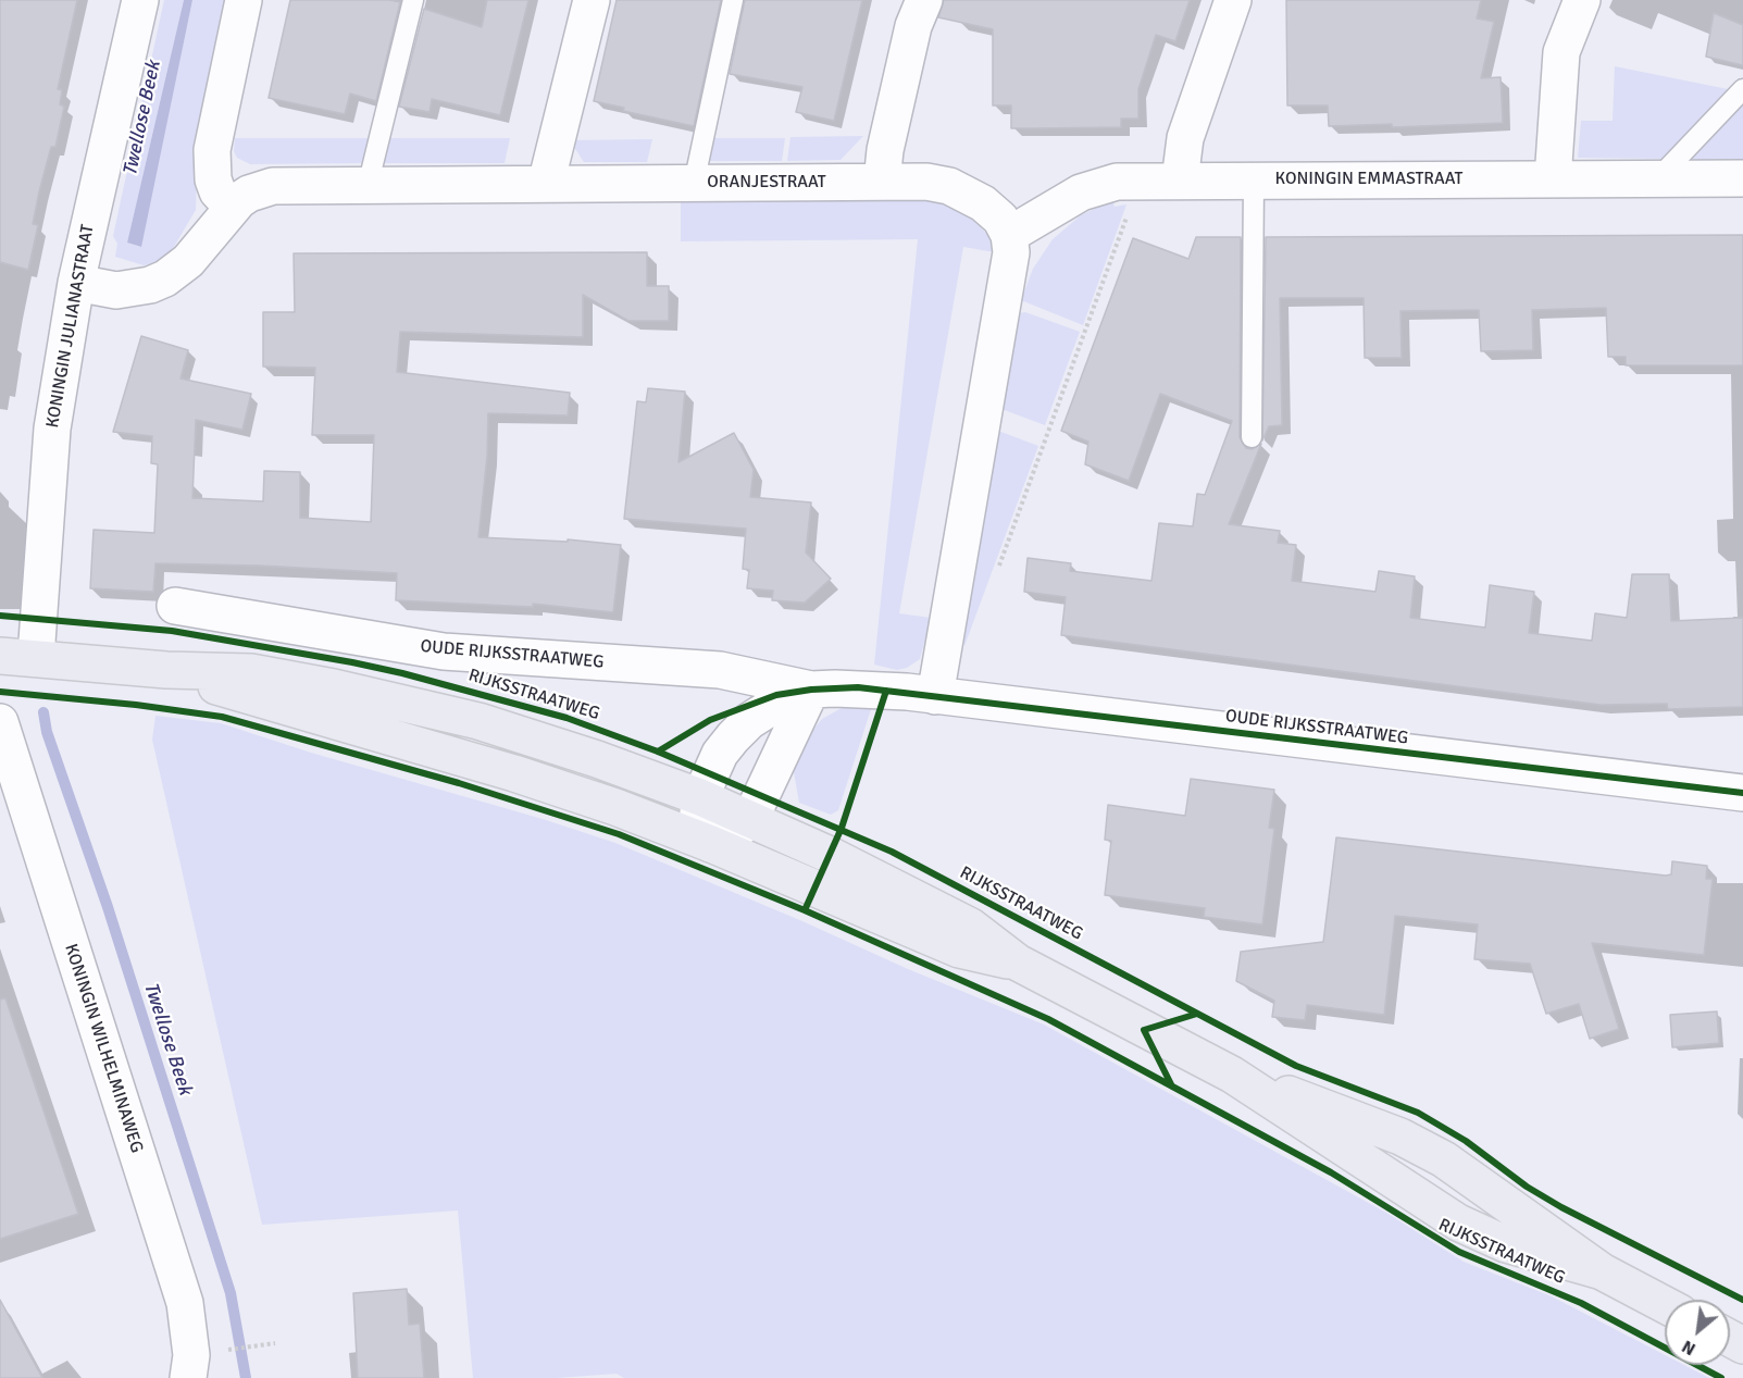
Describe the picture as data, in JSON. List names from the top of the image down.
{
  "streets": {
    "main road": ["RIJKSSTRAATWEG"],
    "street": [
      "KONINGIN EMMASTRAAT",
      "ORANJESTRAAT",
      "KONINGIN JULIANASTRAAT",
      "OUDE RIJKSSTRAATWEG",
      "KONINGIN WILHELMINAWEG"
    ]
  },
  "crossings": [
    ["KONINGIN EMMASTRAAT", "ORANJESTRAAT"],
    ["ORANJESTRAAT", "KONINGIN JULIANASTRAAT"],
    ["KONINGIN JULIANASTRAAT", "RIJKSSTRAATWEG"],
    ["OUDE RIJKSSTRAATWEG", "RIJKSSTRAATWEG"]
  ],
  "water": ["Twellose Beek"],
  "north": "bottom left"
}
